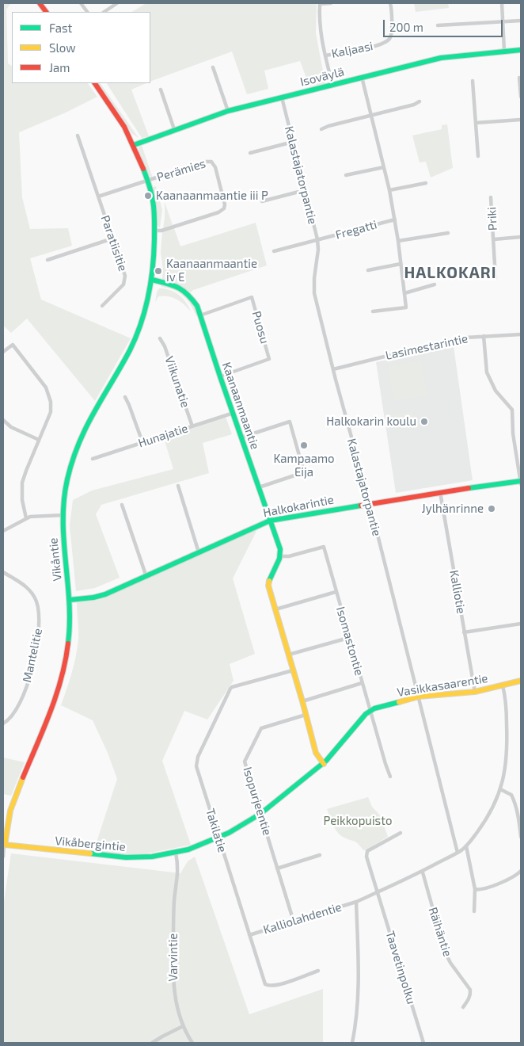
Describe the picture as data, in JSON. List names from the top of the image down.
{
  "streets": {
    "street": [
      "Kaljaasi",
      "Isoväylä",
      "Perämies",
      "Kalastajatorpantie",
      "Priki",
      "Fregatti",
      "Paratiisitie",
      "Puosu",
      "Lasimestarintie",
      "Viikunatie",
      "Kaanaanmaantie",
      "Hunajatie",
      "Halkokarintie",
      "Vikåntie",
      "Kalliotie",
      "Isomastontie",
      "Mantelitie",
      "Vasikkasaarentie",
      "Isopurjeentie",
      "Takilatie",
      "Vikåbergintie",
      "Kalliolahdentie",
      "Räihäntie",
      "Varvintie",
      "Taavetinpolku"
    ]
  },
  "crossings": [
    ["Kaljaasi", "Isoväylä"],
    ["Isoväylä", "Kalastajatorpantie"],
    ["Kalastajatorpantie", "Fregatti"],
    ["Kalastajatorpantie", "Lasimestarintie"],
    ["Kalastajatorpantie", "Halkokarintie"],
    ["Kalastajatorpantie", "Vasikkasaarentie"],
    ["Kalastajatorpantie", "Kalliolahdentie"],
    ["Puosu", "Kaanaanmaantie"],
    ["Viikunatie", "Hunajatie"],
    ["Kaanaanmaantie", "Hunajatie"],
    ["Kaanaanmaantie", "Halkokarintie"],
    ["Kaanaanmaantie", "Vikåntie"],
    ["Kaanaanmaantie", "Isomastontie"],
    ["Halkokarintie", "Vikåntie"],
    ["Halkokarintie", "Kalliotie"],
    ["Vikåntie", "Vikåbergintie"],
    ["Kalliotie", "Vasikkasaarentie"],
    ["Isomastontie", "Vasikkasaarentie"],
    ["Vasikkasaarentie", "Isopurjeentie"],
    ["Vasikkasaarentie", "Takilatie"],
    ["Vasikkasaarentie", "Vikåbergintie"],
    ["Vasikkasaarentie", "Kalliolahdentie"],
    ["Vasikkasaarentie", "Varvintie"],
    ["Isopurjeentie", "Kalliolahdentie"],
    ["Takilatie", "Kalliolahdentie"],
    ["Vikåbergintie", "Varvintie"],
    ["Kalliolahdentie", "Räihäntie"],
    ["Kalliolahdentie", "Taavetinpolku"]
  ],
  "districts": ["HALKOKARI"],
  "parks": ["Peikkopuisto"],
  "places": [
    "Kaanaanmaantie iii P",
    "Kaanaanmaantie iv E",
    "Halkokarin koulu",
    "Kampaamo Eija",
    "Jylhänrinne"
  ],
  "legend": ["Fast", "Slow", "Jam"],
  "scale_bar": "200 m"
}
